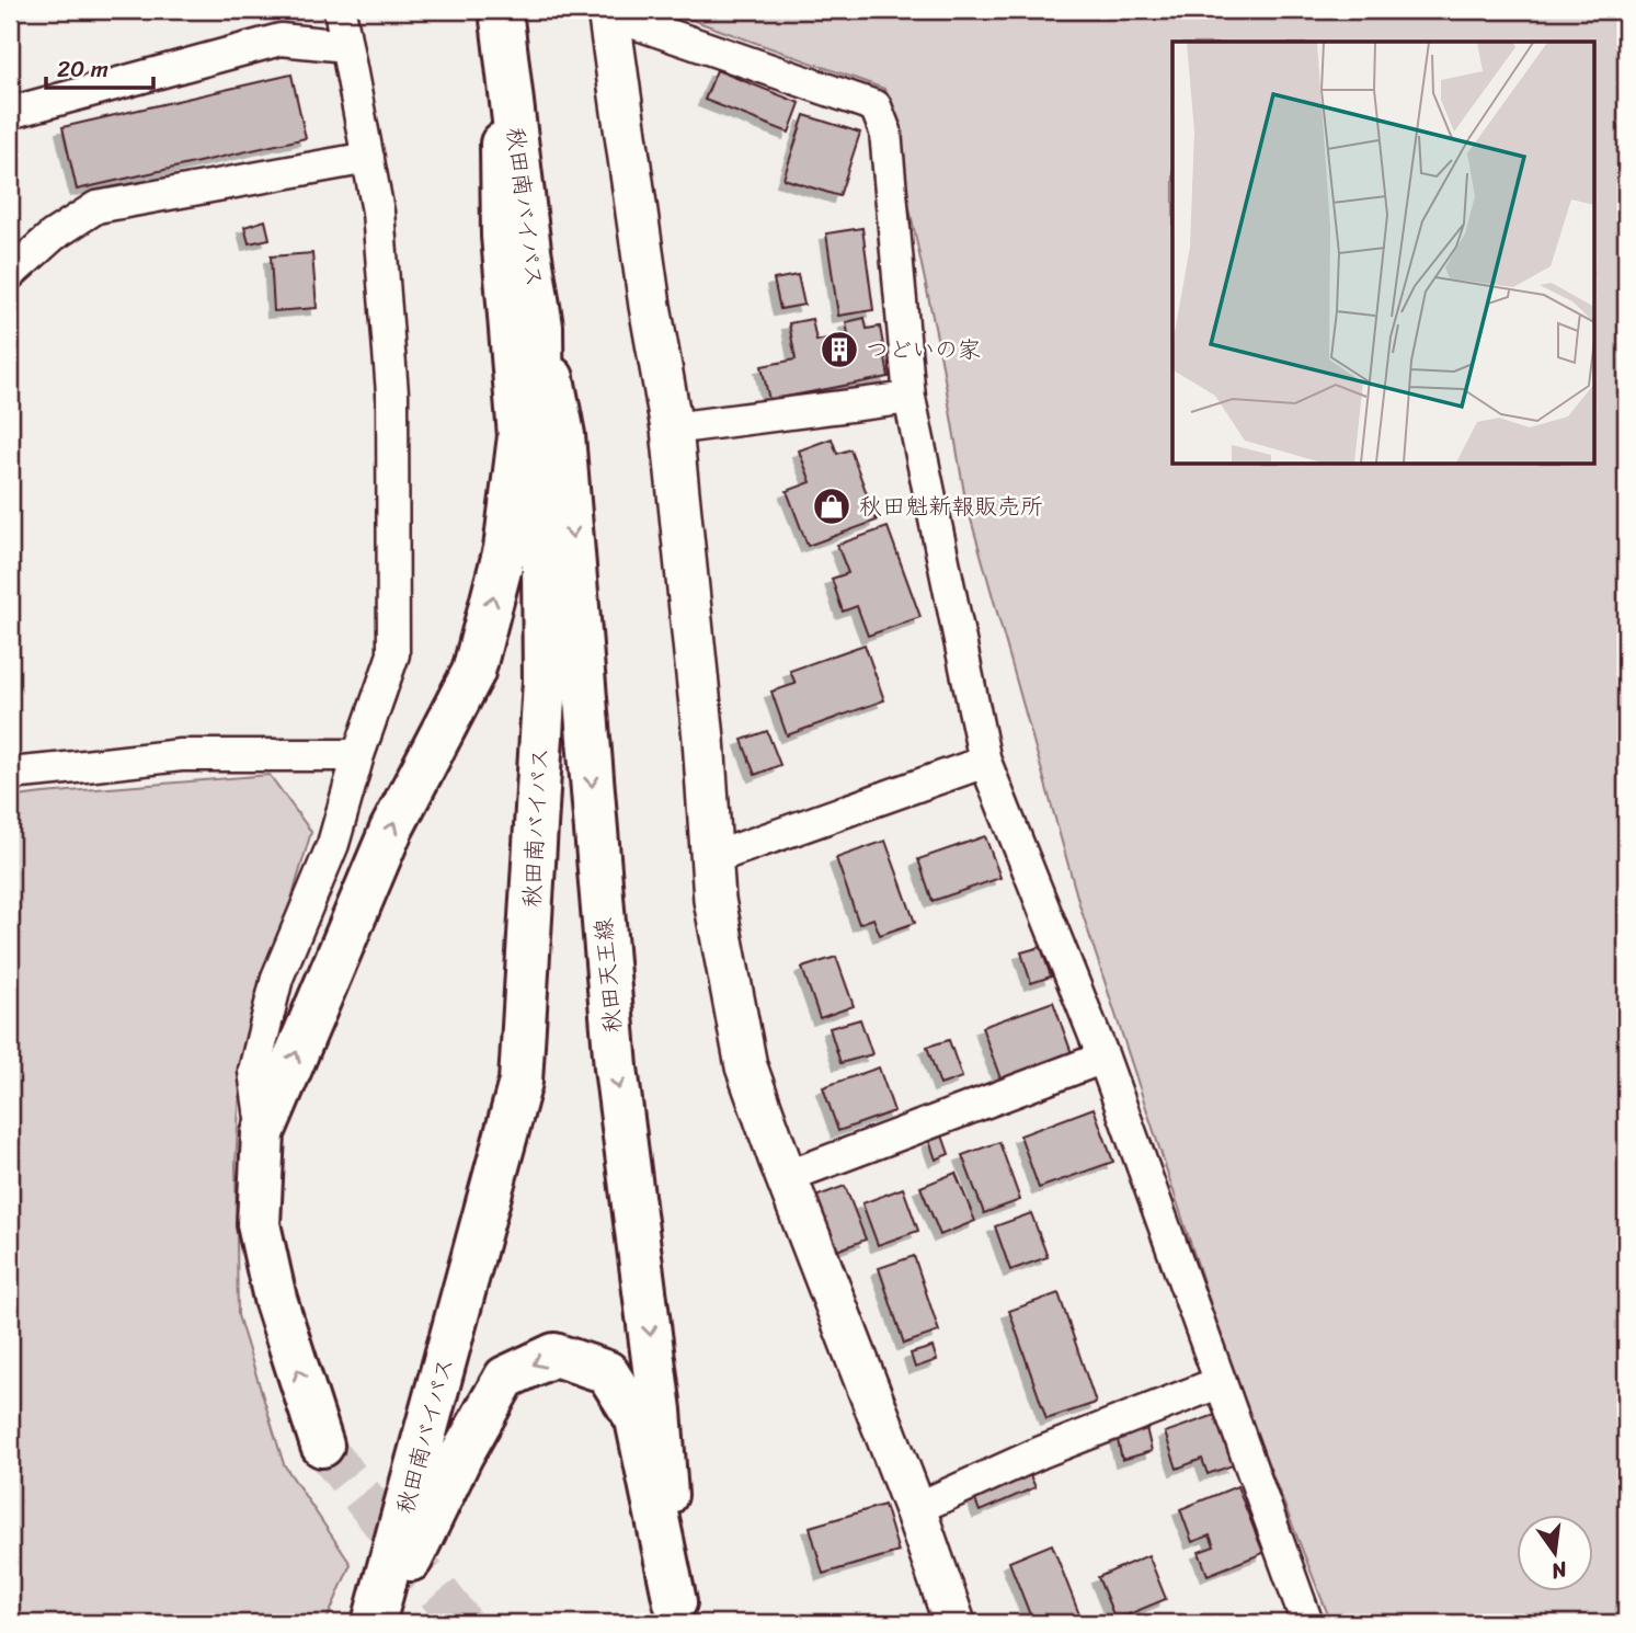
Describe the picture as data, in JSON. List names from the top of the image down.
{
  "streets": {
    "main road": ["秋田南バイパス", "秋田天王線"]
  },
  "crossings": [
    ["秋田南バイパス", "秋田天王線"]
  ],
  "places": {
    "building": ["つどいの家"],
    "shop": ["秋田魁新報販売所"]
  },
  "scale_bar": "20 m",
  "north": "bottom"
}
